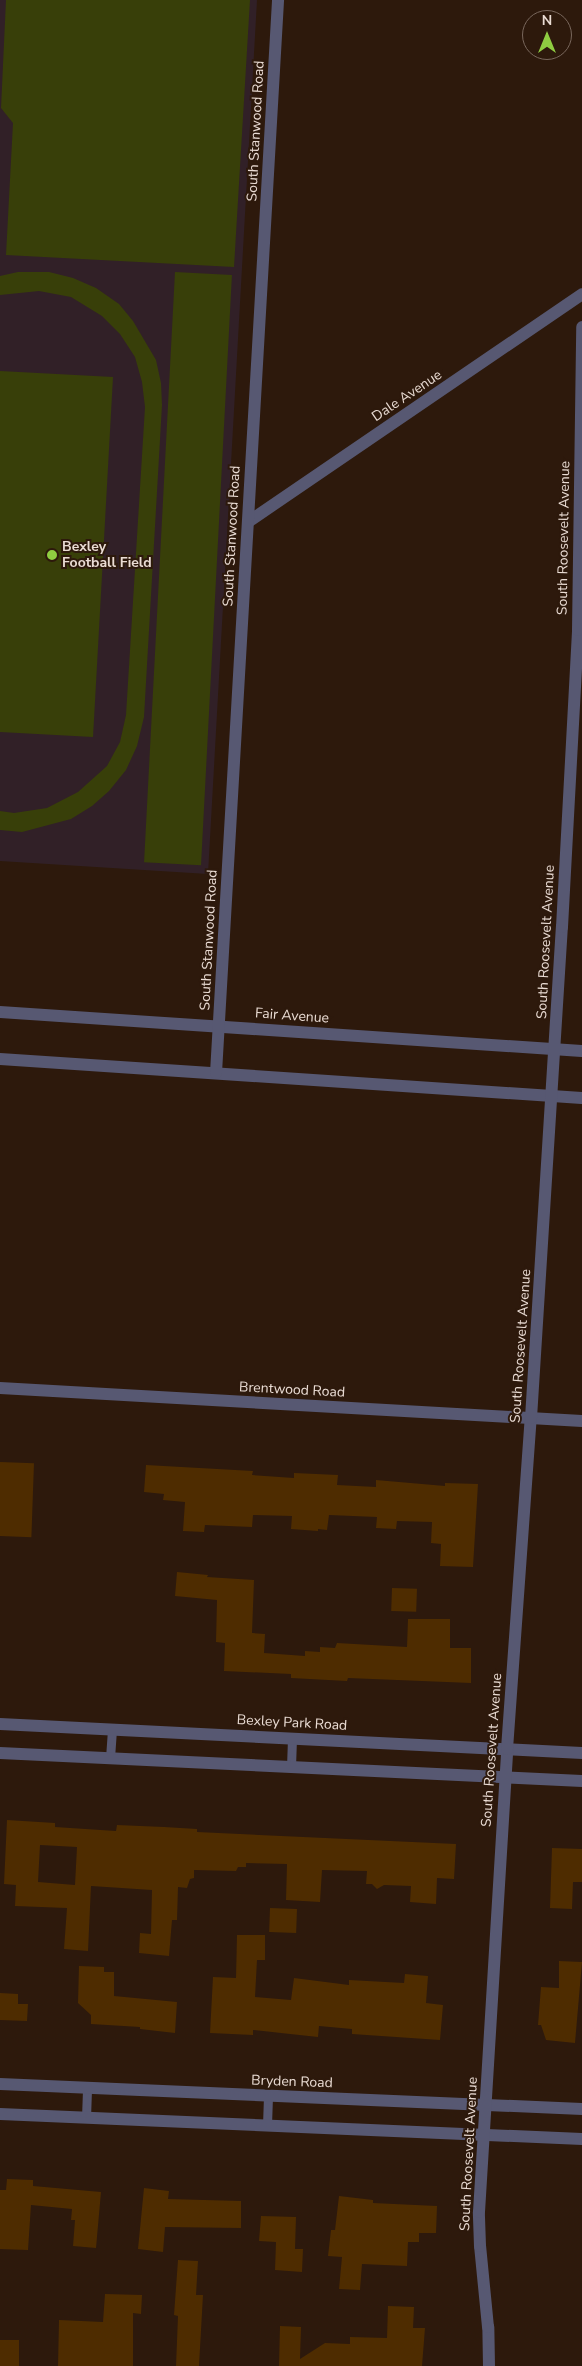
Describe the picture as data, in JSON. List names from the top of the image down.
{
  "streets": {
    "street": [
      "South Stanwood Road",
      "Dale Avenue",
      "South Roosevelt Avenue",
      "Fair Avenue",
      "Brentwood Road",
      "Bexley Park Road",
      "Bryden Road"
    ]
  },
  "crossings": [
    ["South Stanwood Road", "Dale Avenue"],
    ["South Stanwood Road", "Fair Avenue"],
    ["South Roosevelt Avenue", "Fair Avenue"],
    ["South Roosevelt Avenue", "Brentwood Road"],
    ["South Roosevelt Avenue", "Bexley Park Road"],
    ["South Roosevelt Avenue", "Bryden Road"]
  ],
  "places": ["Bexley Football Field"],
  "north": "top"
}
